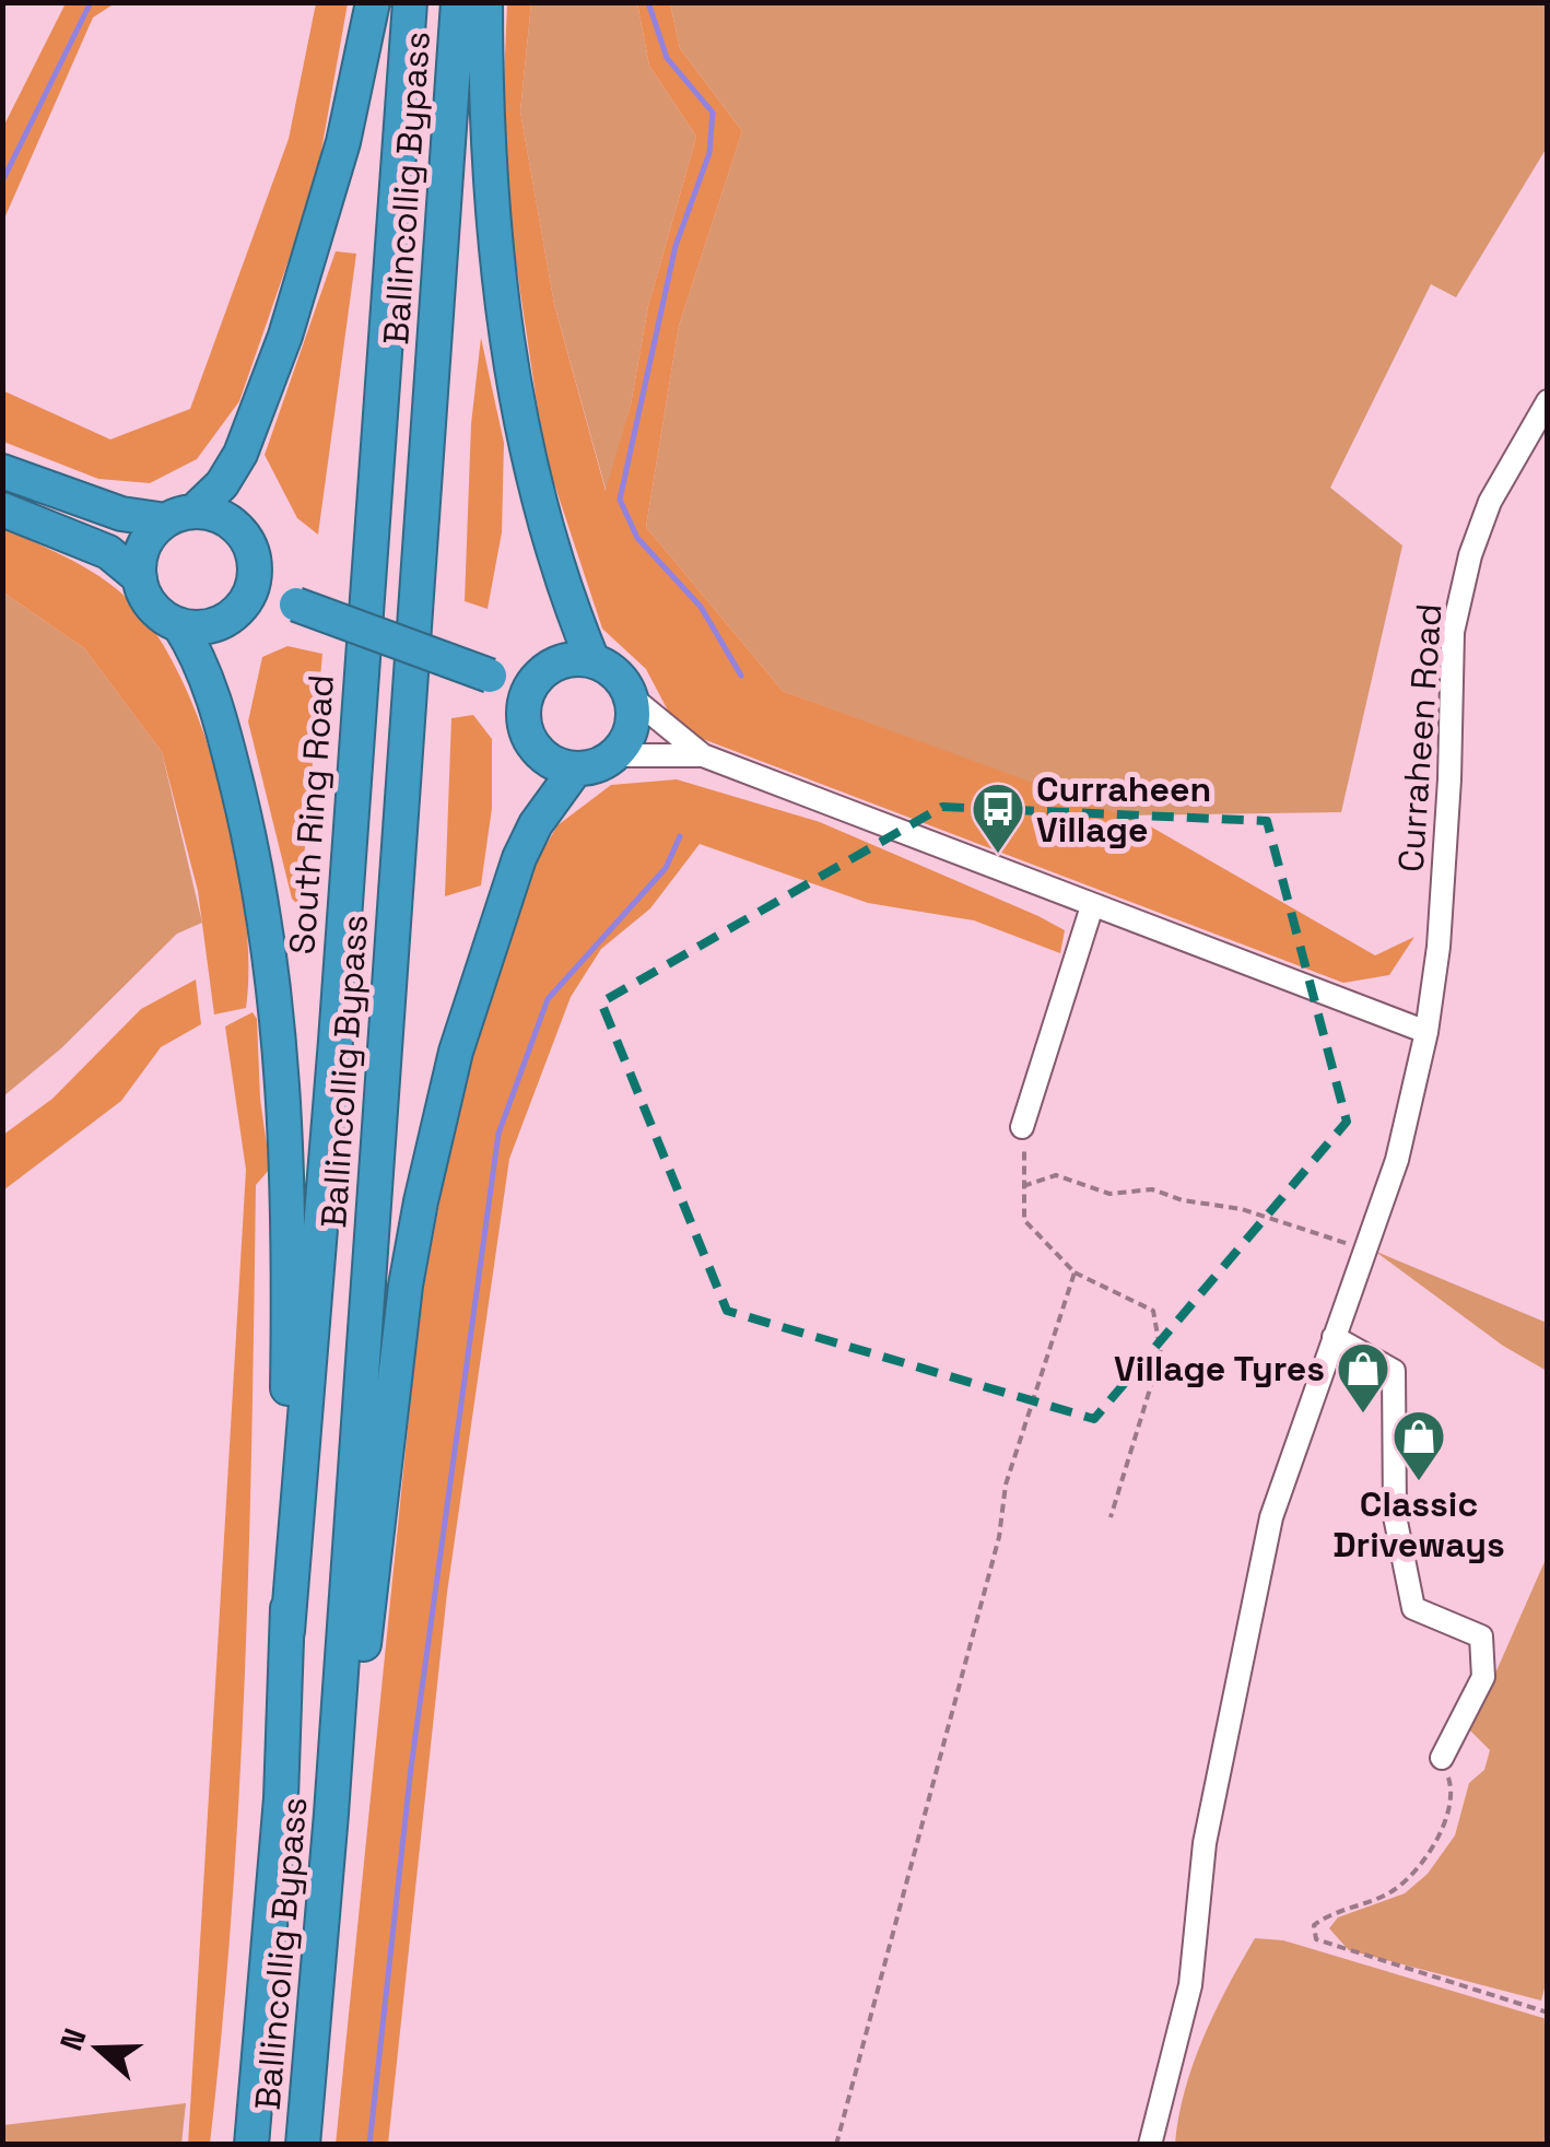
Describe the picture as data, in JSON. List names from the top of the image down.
{
  "streets": {
    "highway": ["Ballincollig Bypass", "South Ring Road"],
    "street": ["Curraheen Road"]
  },
  "crossings": [
    ["Ballincollig Bypass", "South Ring Road"]
  ],
  "places": {
    "bus stop": ["Curraheen Village"],
    "shop": ["Village Tyres", "Classic Driveways"]
  },
  "north": "left"
}
